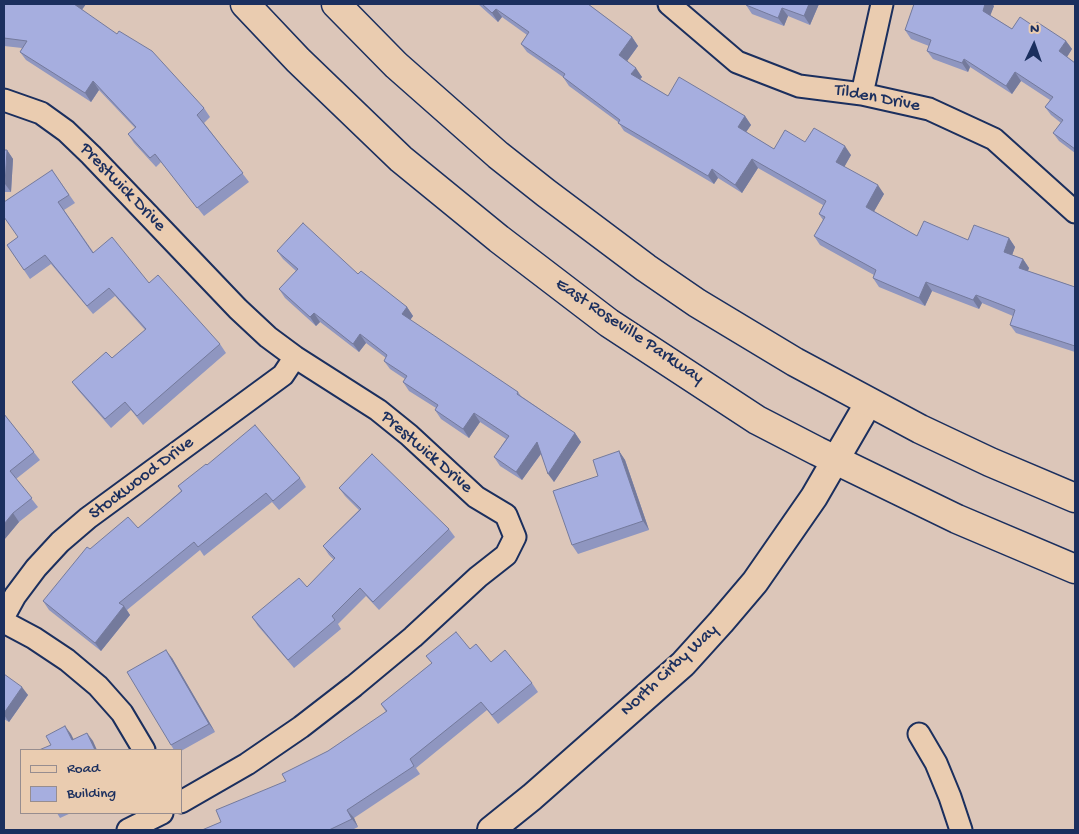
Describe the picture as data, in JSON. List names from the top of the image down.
{
  "streets": {
    "main road": ["East Roseville Parkway"],
    "street": [
      "Tilden Drive",
      "Prestwick Drive",
      "Stockwood Drive",
      "North Cirby Way"
    ]
  },
  "crossings": [
    ["Prestwick Drive", "Stockwood Drive"],
    ["East Roseville Parkway", "North Cirby Way"]
  ],
  "legend": ["Road", "Building"],
  "north": "top"
}
